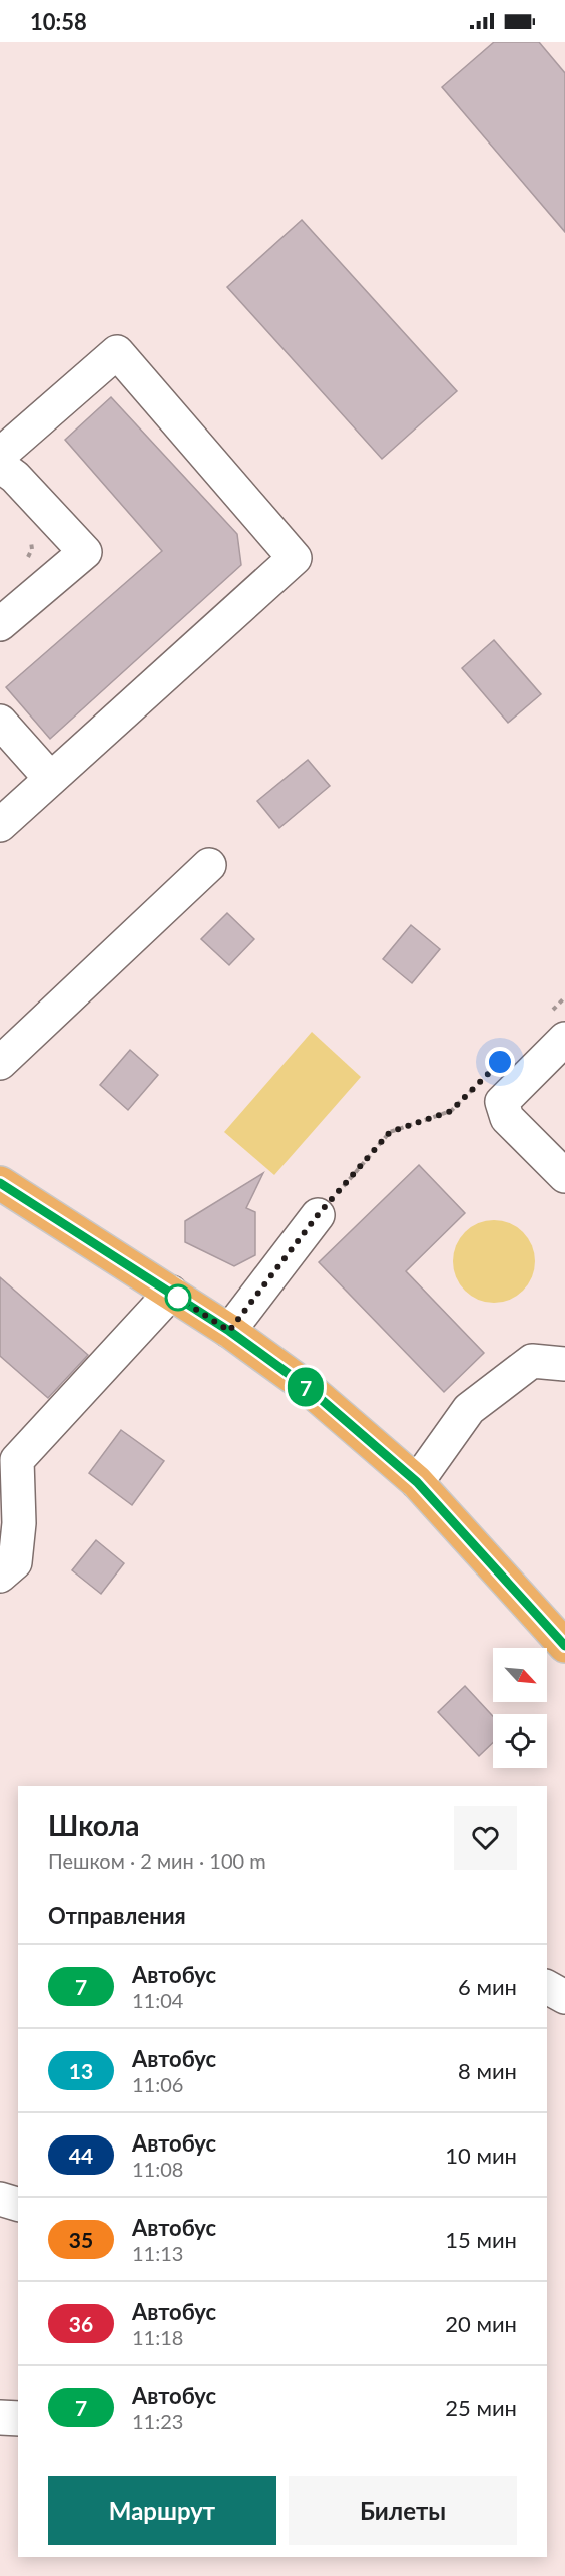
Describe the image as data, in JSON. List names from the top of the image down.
{
  "lines": ["bus line 7"],
  "north": "bottom right",
  "page": {
    "status": "10:58",
    "on_map": "7",
    "heading": [
      ["Школа", "Пешком · 2 мин · 100 m"],
      "Отправления"
    ],
    "list": [
      {
        "mark": "7",
        "name": "Автобус",
        "note": "11:04",
        "value": "6 мин"
      },
      {
        "mark": "13",
        "name": "Автобус",
        "note": "11:06",
        "value": "8 мин"
      },
      {
        "mark": "44",
        "name": "Автобус",
        "note": "11:08",
        "value": "10 мин"
      },
      {
        "mark": "35",
        "name": "Автобус",
        "note": "11:13",
        "value": "15 мин"
      },
      {
        "mark": "36",
        "name": "Автобус",
        "note": "11:18",
        "value": "20 мин"
      },
      {
        "mark": "7",
        "name": "Автобус",
        "note": "11:23",
        "value": "25 мин"
      }
    ],
    "buttons": ["Маршрут", "Билеты"]
  }
}
